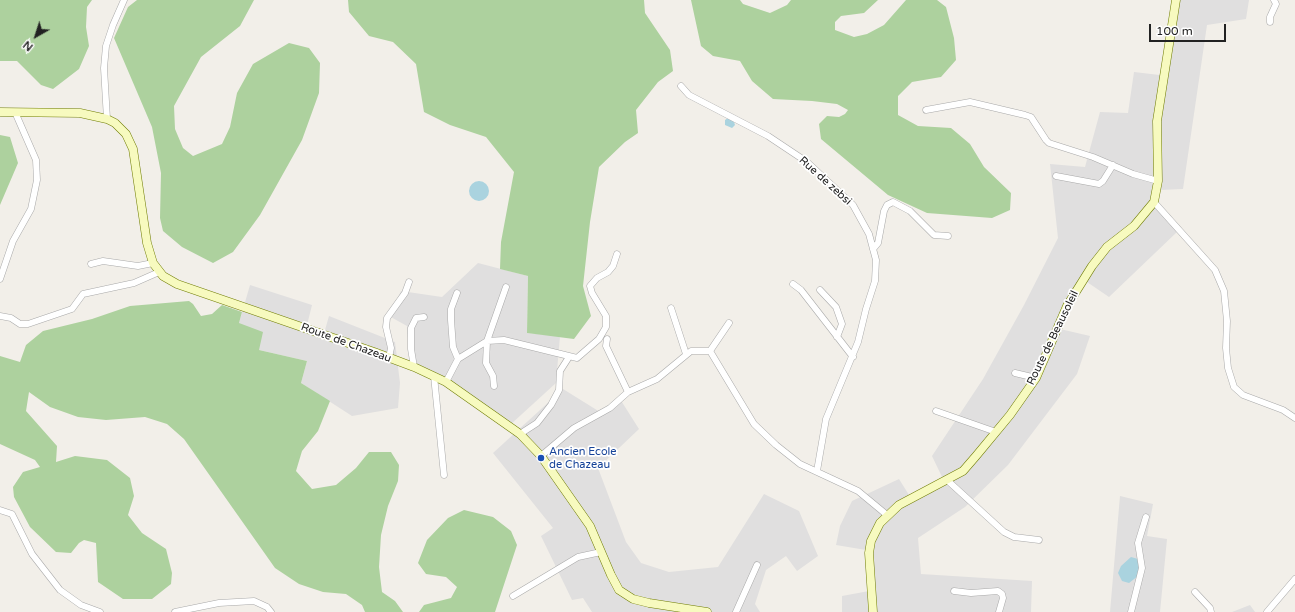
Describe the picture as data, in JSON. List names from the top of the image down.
{
  "streets": {
    "main road": ["Route de Beausoleil", "Route de Chazeau"],
    "street": ["Rue de zebsi"]
  },
  "places": ["Ancien Ecole de Chazeau"],
  "scale_bar": "100 m",
  "north": "bottom left"
}
